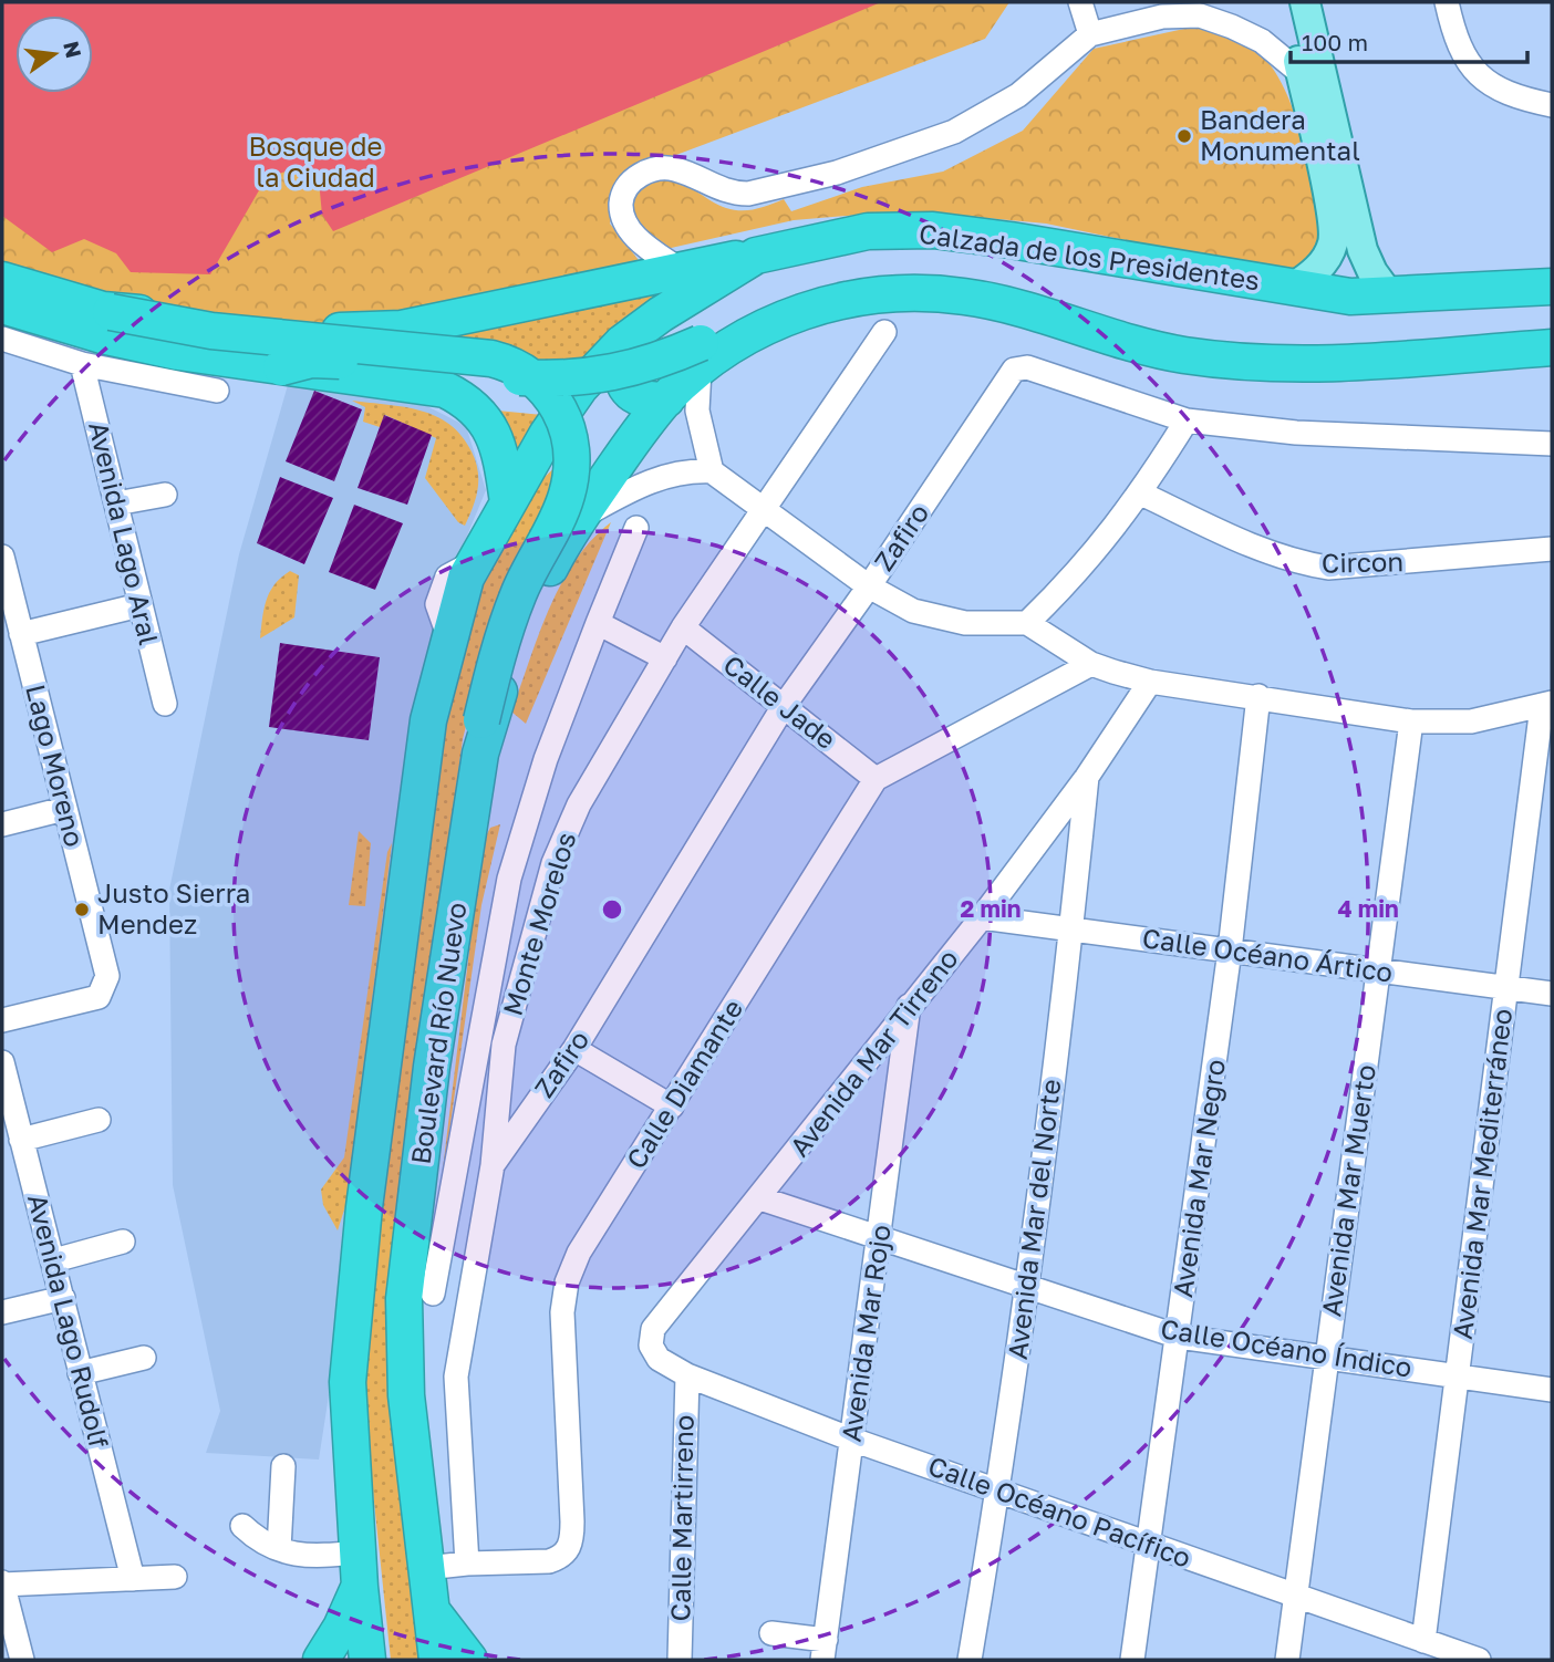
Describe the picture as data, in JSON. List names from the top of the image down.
{
  "streets": {
    "highway": ["Calzada de los Presidentes", "Boulevard Río Nuevo"],
    "street": [
      "Avenida Lago Aral",
      "Zafiro",
      "Circon",
      "Calle Jade",
      "Lago Moreno",
      "Monte Morelos",
      "Calle Océano Ártico",
      "Avenida Mar Tirreno",
      "Calle Diamante",
      "Avenida Mar Mediterráneo",
      "Avenida Mar Negro",
      "Avenida Mar Muerto",
      "Avenida Mar del Norte",
      "Avenida Lago Rudolf",
      "Avenida Mar Rojo",
      "Calle Océano Índico",
      "Calle Océano Pacífico",
      "Calle Martirreno"
    ]
  },
  "crossings": [
    ["Calzada de los Presidentes", "Boulevard Río Nuevo"],
    ["Zafiro", "Calle Jade"],
    ["Zafiro", "Monte Morelos"],
    ["Calle Jade", "Monte Morelos"],
    ["Calle Jade", "Calle Diamante"],
    ["Monte Morelos", "Calle Diamante"],
    ["Calle Océano Ártico", "Avenida Mar Tirreno"],
    ["Calle Océano Ártico", "Avenida Mar Mediterráneo"],
    ["Calle Océano Ártico", "Avenida Mar Negro"],
    ["Calle Océano Ártico", "Avenida Mar Muerto"],
    ["Calle Océano Ártico", "Avenida Mar del Norte"],
    ["Avenida Mar Tirreno", "Avenida Mar del Norte"],
    ["Avenida Mar Tirreno", "Avenida Mar Rojo"],
    ["Avenida Mar Tirreno", "Calle Océano Índico"],
    ["Avenida Mar Tirreno", "Calle Océano Pacífico"],
    ["Avenida Mar Mediterráneo", "Calle Océano Índico"],
    ["Avenida Mar Mediterráneo", "Calle Océano Pacífico"],
    ["Avenida Mar Negro", "Calle Océano Índico"],
    ["Avenida Mar Negro", "Calle Océano Pacífico"],
    ["Avenida Mar Muerto", "Calle Océano Índico"],
    ["Avenida Mar Muerto", "Calle Océano Pacífico"],
    ["Avenida Mar del Norte", "Calle Océano Índico"],
    ["Avenida Mar del Norte", "Calle Océano Pacífico"],
    ["Avenida Mar Rojo", "Calle Océano Índico"],
    ["Avenida Mar Rojo", "Calle Océano Pacífico"],
    ["Calle Océano Pacífico", "Calle Martirreno"]
  ],
  "parks": ["Bosque de la Ciudad"],
  "places": ["Bandera Monumental", "Justo Sierra Mendez"],
  "scale_bar": "100 m",
  "north": "right",
  "rings": ["2 min", "4 min"]
}
